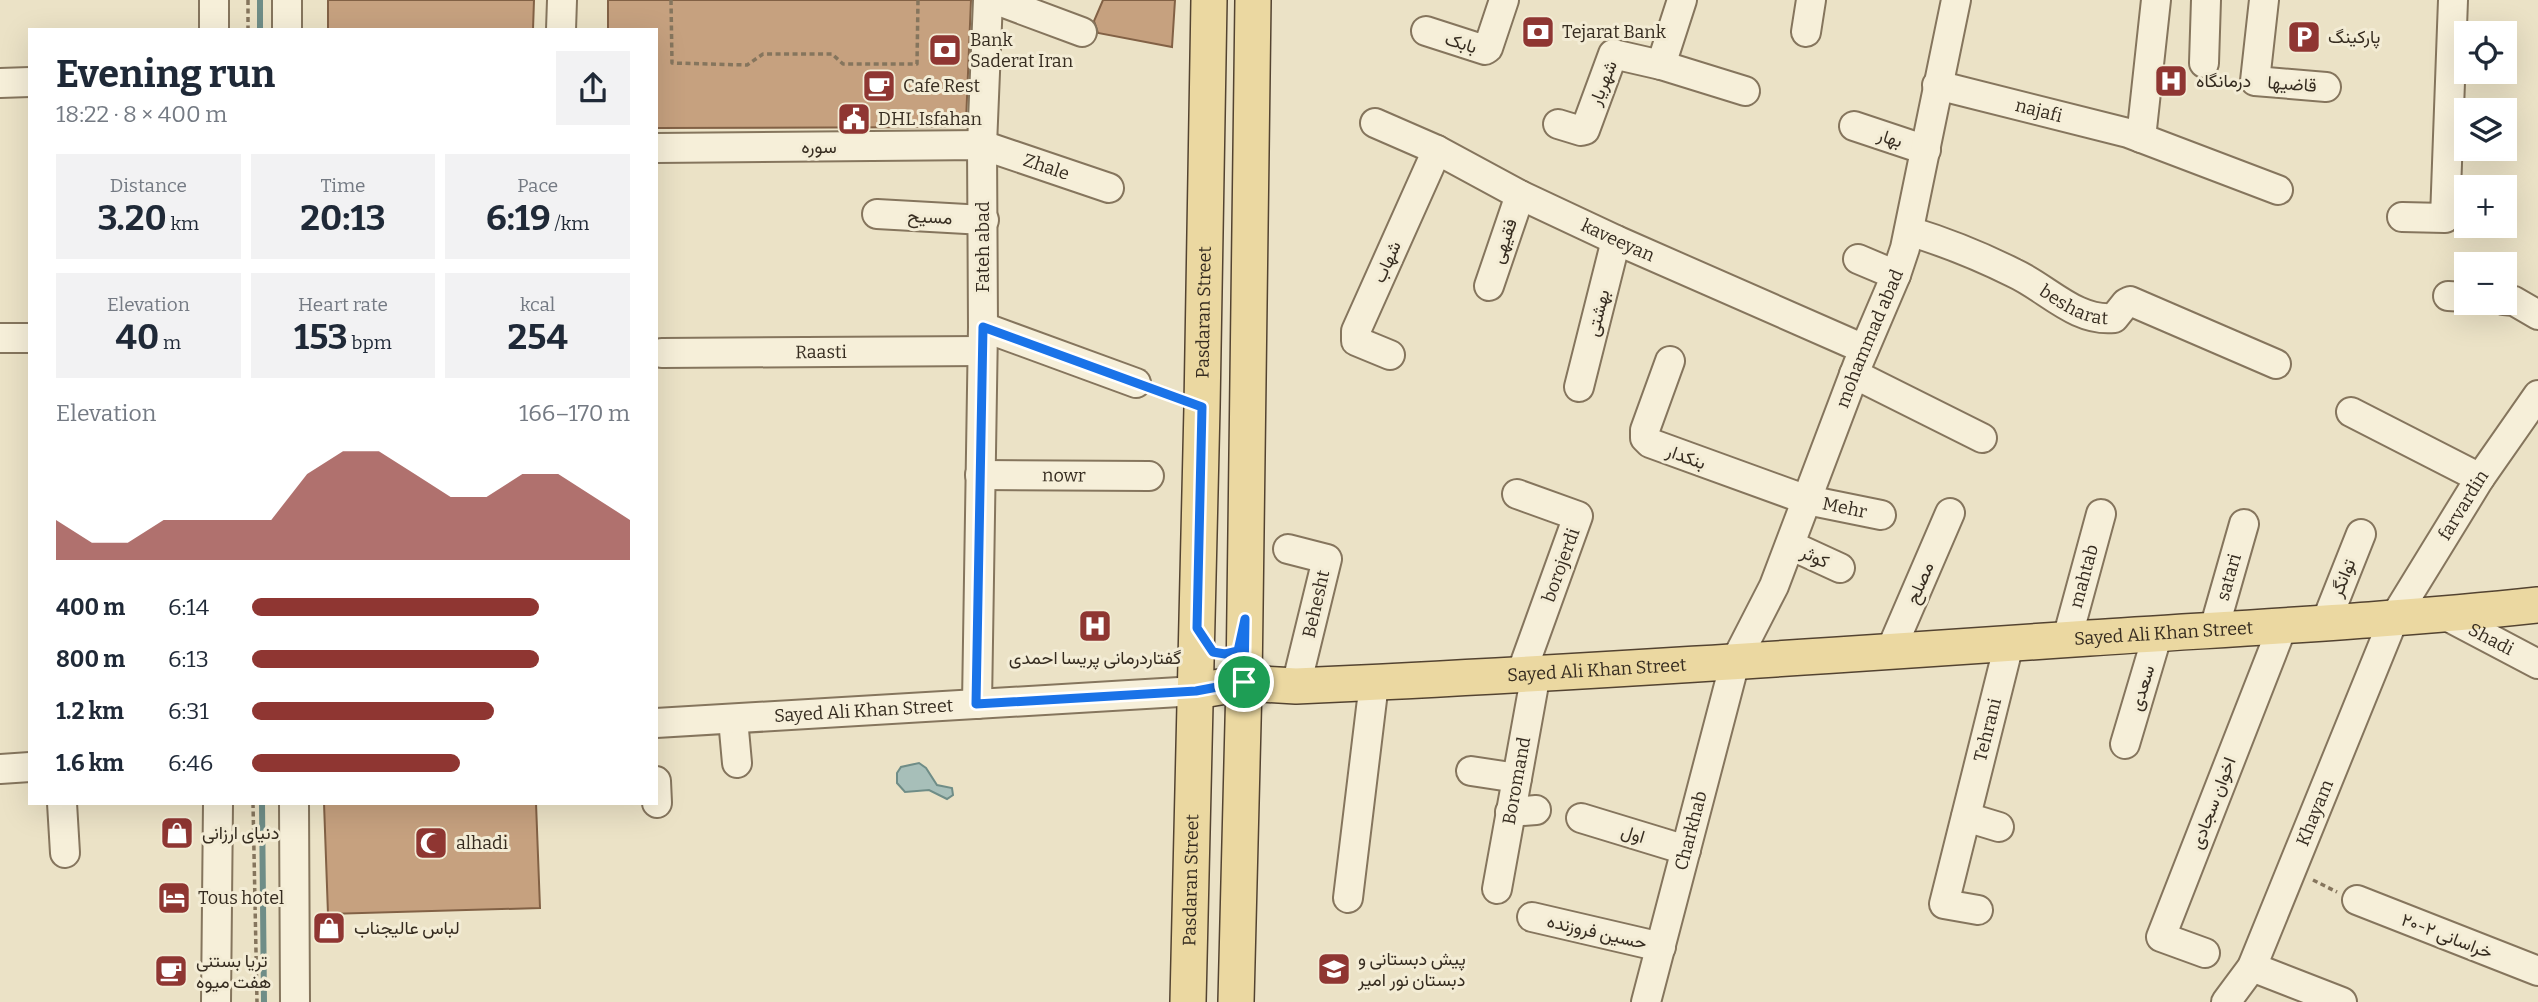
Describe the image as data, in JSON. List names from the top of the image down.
{
  "streets": {
    "main road": ["Pasdaran Street", "Sayed Ali Khan Street"],
    "street": [
      "بابک",
      "شهریار",
      "قاضیها",
      "najafi",
      "بهار",
      "سوره",
      "Zhale",
      "مسیح",
      "kaveeyan",
      "فقیهی",
      "Fateh abad",
      "شهاب",
      "besharat",
      "بهشتی",
      "mohammad abad",
      "Raasti",
      "بنکدار",
      "nowr",
      "farvardin",
      "Mehr",
      "کوثر",
      "borojerdi",
      "satari",
      "mahtab",
      "توانگر",
      "مصلح",
      "Behesht",
      "Shadi",
      "سعدی",
      "Tehrani",
      "Boromand",
      "اخوان سجادی",
      "Khayam",
      "Charkhab",
      "اول",
      "حسین فروزنده",
      "۲۰-خراسانی ۲"
    ]
  },
  "crossings": [
    ["najafi", "mohammad abad"],
    ["بهار", "mohammad abad"],
    ["سوره", "Zhale"],
    ["سوره", "Fateh abad"],
    ["Zhale", "Fateh abad"],
    ["مسیح", "Fateh abad"],
    ["kaveeyan", "فقیهی"],
    ["kaveeyan", "شهاب"],
    ["kaveeyan", "بهشتی"],
    ["kaveeyan", "mohammad abad"],
    ["Fateh abad", "Raasti"],
    ["Fateh abad", "nowr"],
    ["Fateh abad", "Sayed Ali Khan Street"],
    ["besharat", "mohammad abad"],
    ["Pasdaran Street", "Sayed Ali Khan Street"],
    ["mohammad abad", "بنکدار"],
    ["mohammad abad", "Mehr"],
    ["mohammad abad", "کوثر"],
    ["mohammad abad", "Sayed Ali Khan Street"],
    ["mohammad abad", "Charkhab"],
    ["بنکدار", "Mehr"],
    ["farvardin", "Sayed Ali Khan Street"],
    ["farvardin", "Khayam"],
    ["borojerdi", "Sayed Ali Khan Street"],
    ["borojerdi", "Boromand"],
    ["satari", "Sayed Ali Khan Street"],
    ["mahtab", "Sayed Ali Khan Street"],
    ["توانگر", "Sayed Ali Khan Street"],
    ["مصلح", "Sayed Ali Khan Street"],
    ["Behesht", "Sayed Ali Khan Street"],
    ["Sayed Ali Khan Street", "Shadi"],
    ["Sayed Ali Khan Street", "سعدی"],
    ["Sayed Ali Khan Street", "Tehrani"],
    ["Sayed Ali Khan Street", "Boromand"],
    ["Sayed Ali Khan Street", "اخوان سجادی"],
    ["Sayed Ali Khan Street", "Khayam"],
    ["Sayed Ali Khan Street", "Charkhab"],
    ["Charkhab", "اول"],
    ["Charkhab", "حسین فروزنده"]
  ],
  "places": {
    "bank": ["Tejarat Bank", "Bank Saderat Iran"],
    "parking": ["پارکینگ"],
    "hospital": ["درمانگاه", "گفتاردرمانی پریسا احمدی"],
    "cafe": ["Cafe Rest", "تریا بستنی هفت میوه"],
    "public building": ["DHL Isfahan"],
    "shop": ["دنیای ارزانی", "لباس عالیجناب"],
    "mosque": ["alhadi"],
    "hotel": ["Tous hotel"],
    "school or university": ["پیش دبستانی و دبستان نور امیر"]
  },
  "page": {
    "map_buttons": ["+", "−"],
    "heading": ["Evening run", "18:22 · 8 × 400 m"],
    "stats": [
      ["Distance", "3.20 km"],
      ["Time", "20:13"],
      ["Pace", "6:19 /km"],
      ["Elevation", "40 m"],
      ["Heart rate", "153 bpm"],
      ["kcal", "254"]
    ],
    "chart": ["Elevation", "166–170 m"],
    "list": [
      {
        "name": "400 m",
        "note": "6:14"
      },
      {
        "name": "800 m",
        "note": "6:13"
      },
      {
        "name": "1.2 km",
        "note": "6:31"
      },
      {
        "name": "1.6 km",
        "note": "6:46"
      }
    ]
  }
}
